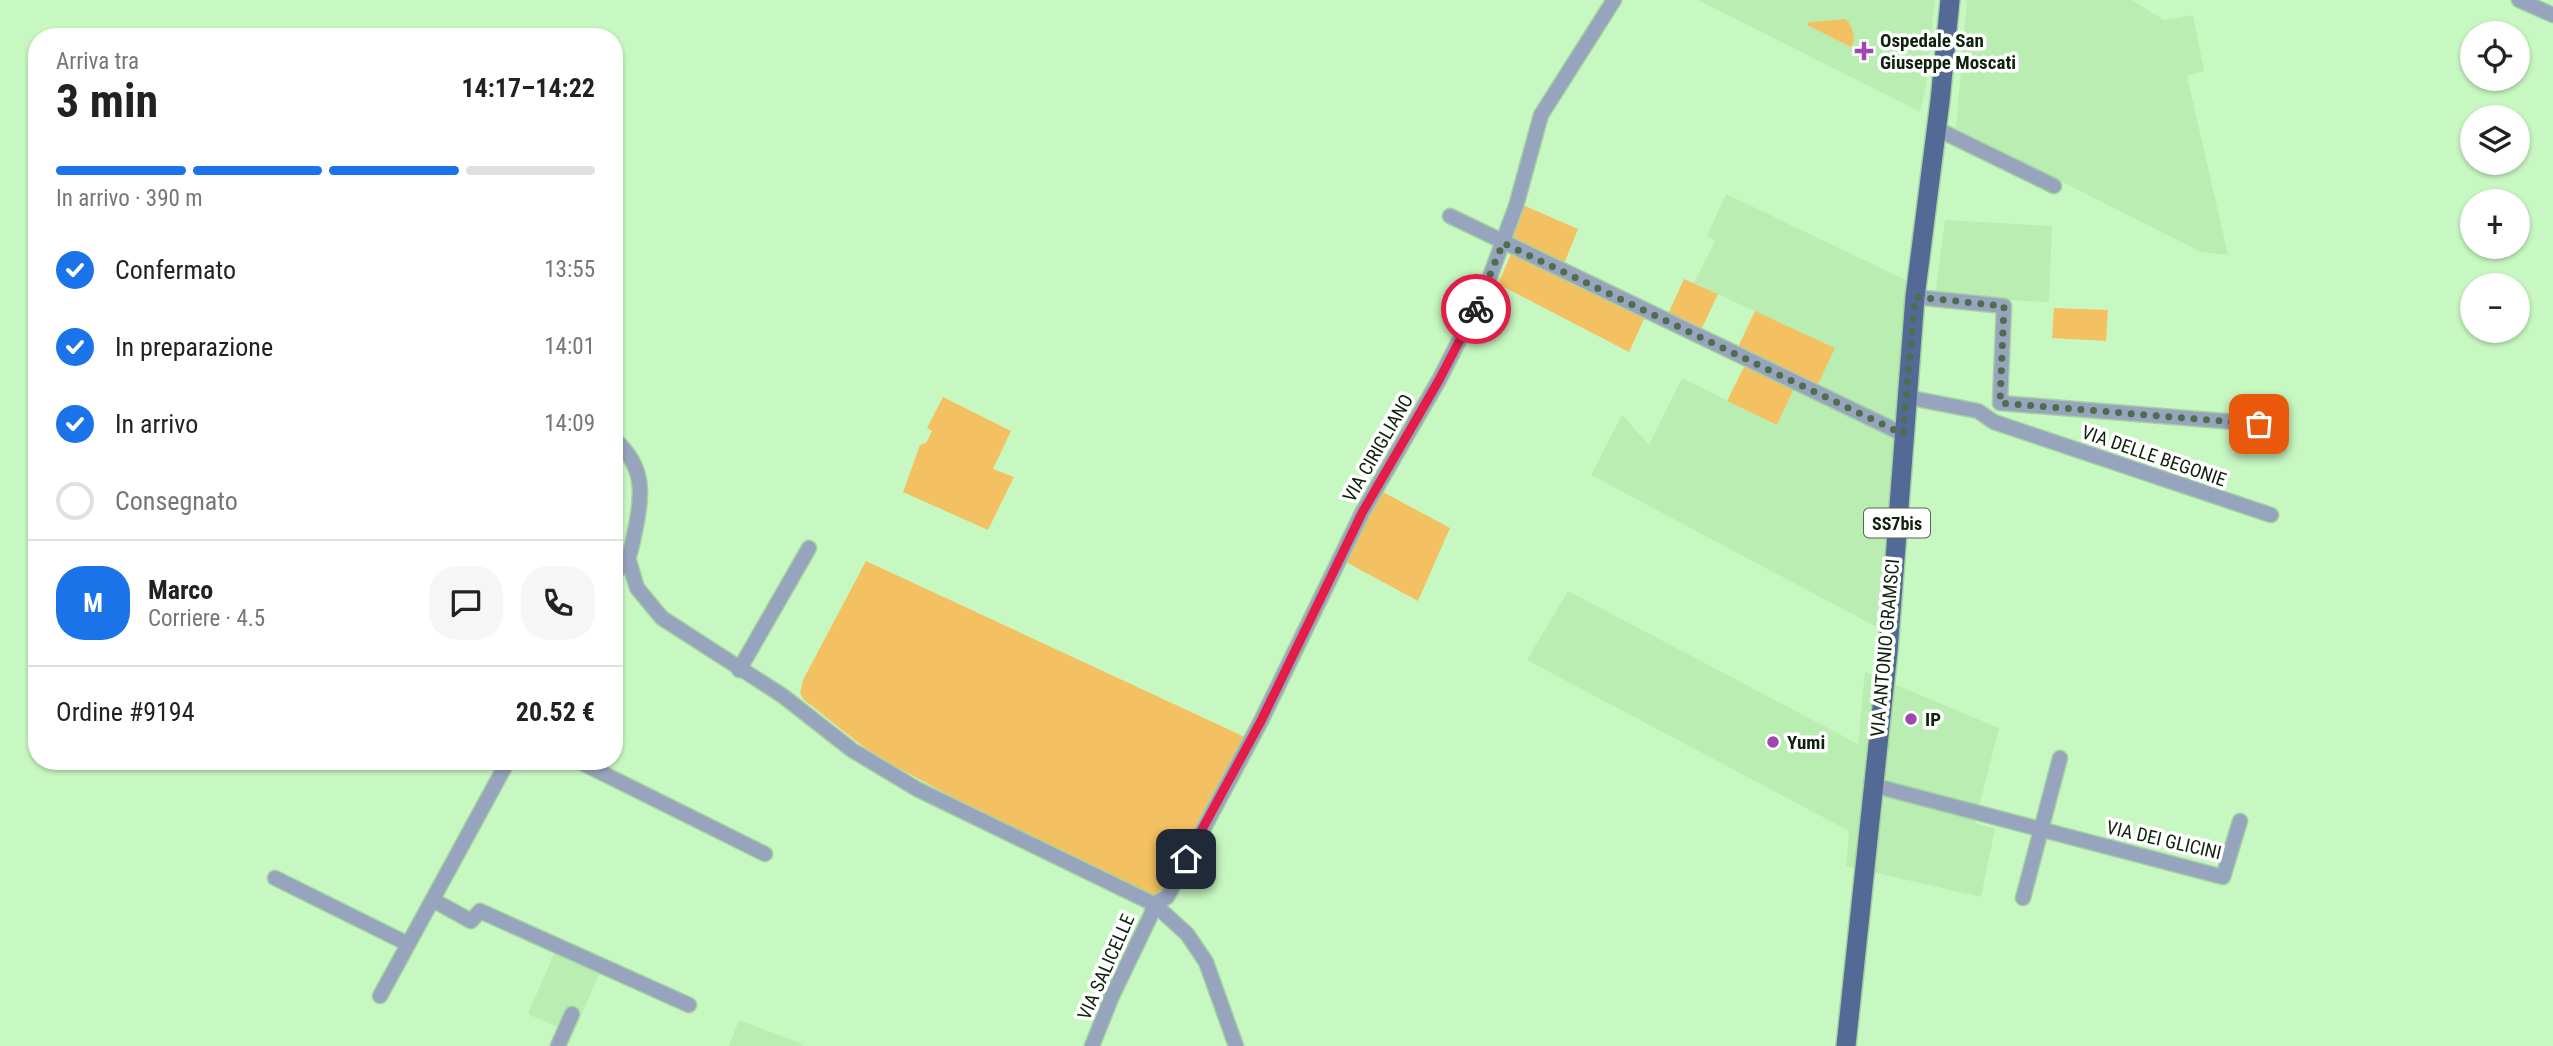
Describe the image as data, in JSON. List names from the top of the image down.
{
  "streets": {
    "main road": ["SS7bis", "VIA ANTONIO GRAMSCI"],
    "street": [
      "VIA CIRIGLIANO",
      "VIA DELLE BEGONIE",
      "VIA DEI GLICINI",
      "VIA SALICELLE"
    ]
  },
  "crossings": [
    ["VIA CIRIGLIANO", "VIA SALICELLE"],
    ["VIA DELLE BEGONIE", "VIA ANTONIO GRAMSCI"],
    ["VIA ANTONIO GRAMSCI", "VIA DEI GLICINI"]
  ],
  "places": {
    "health": ["Ospedale San Giuseppe Moscati"],
    "other": ["IP", "Yumi"]
  },
  "page": {
    "map_buttons": ["+", "−"],
    "heading": ["3 min", "Arriva tra", "14:17–14:22"],
    "panel": [
      "Marco",
      "Corriere · 4.5",
      "Ordine #9194",
      "20.52 €"
    ],
    "bar": "In arrivo · 390 m",
    "list": [
      ["Confermato", "13:55"],
      ["In preparazione", "14:01"],
      ["In arrivo", "14:09"],
      "Consegnato"
    ],
    "round": "M"
  }
}
